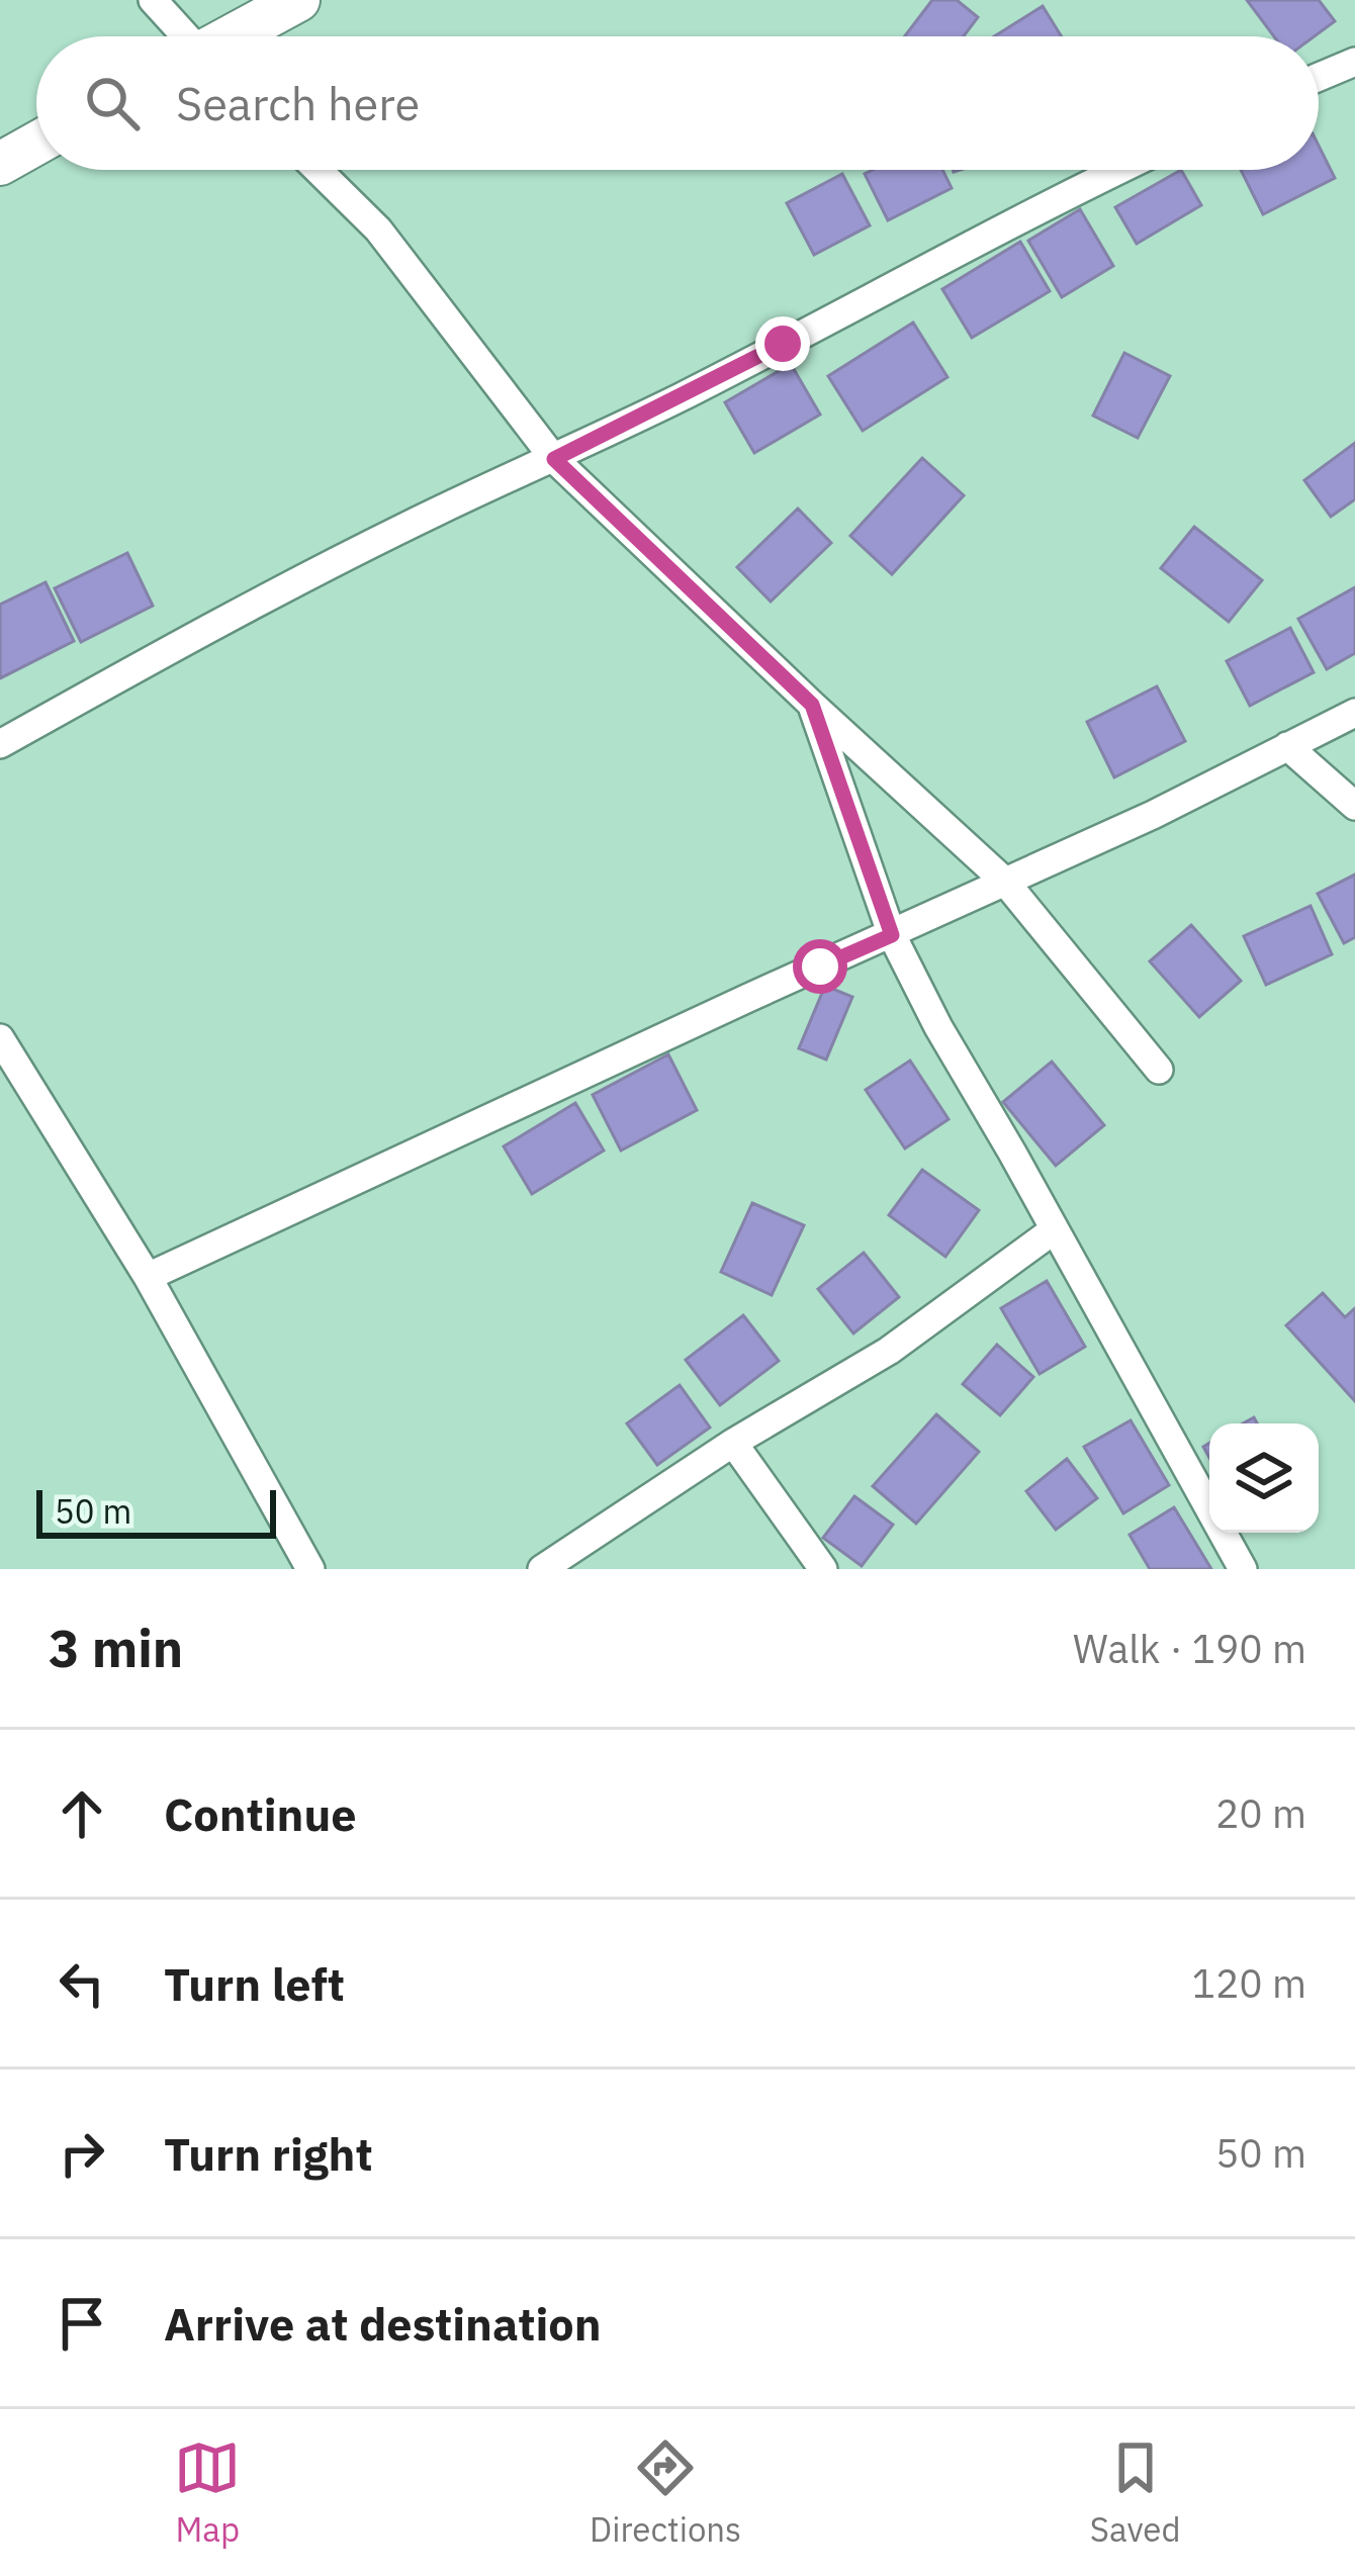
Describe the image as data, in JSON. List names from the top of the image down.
{
  "scale_bar": "50 m",
  "page": {
    "search": "Search here",
    "scale": "50 m",
    "heading": ["3 min", "Walk · 190 m"],
    "list": [
      ["Continue", "20 m"],
      ["Turn left", "120 m"],
      ["Turn right", "50 m"],
      "Arrive at destination"
    ],
    "nav": ["Map", "Directions", "Saved"]
  }
}
